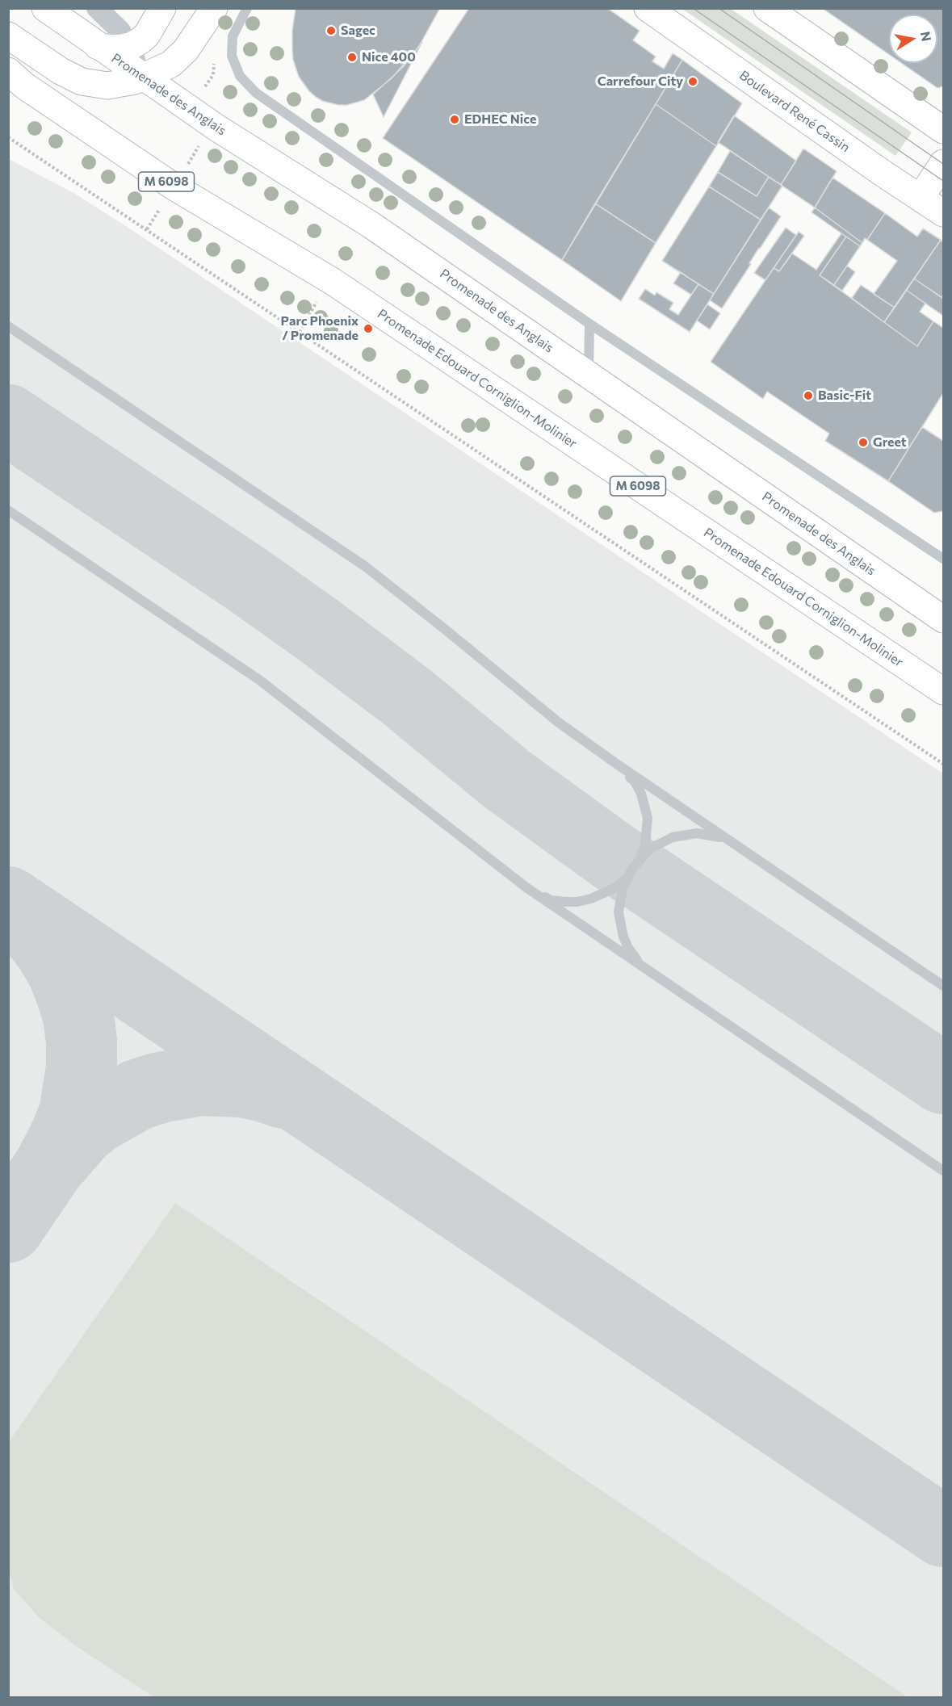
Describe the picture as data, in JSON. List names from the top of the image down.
{
  "streets": {
    "main road": [
      "Promenade des Anglais",
      "Boulevard René Cassin",
      "M 6098",
      "Promenade Edouard Corniglion-Molinier"
    ]
  },
  "places": [
    "Sagec",
    "Nice 400",
    "Carrefour City",
    "EDHEC Nice",
    "Parc Phoenix / Promenade",
    "Basic-Fit",
    "Greet"
  ],
  "north": "right"
}
